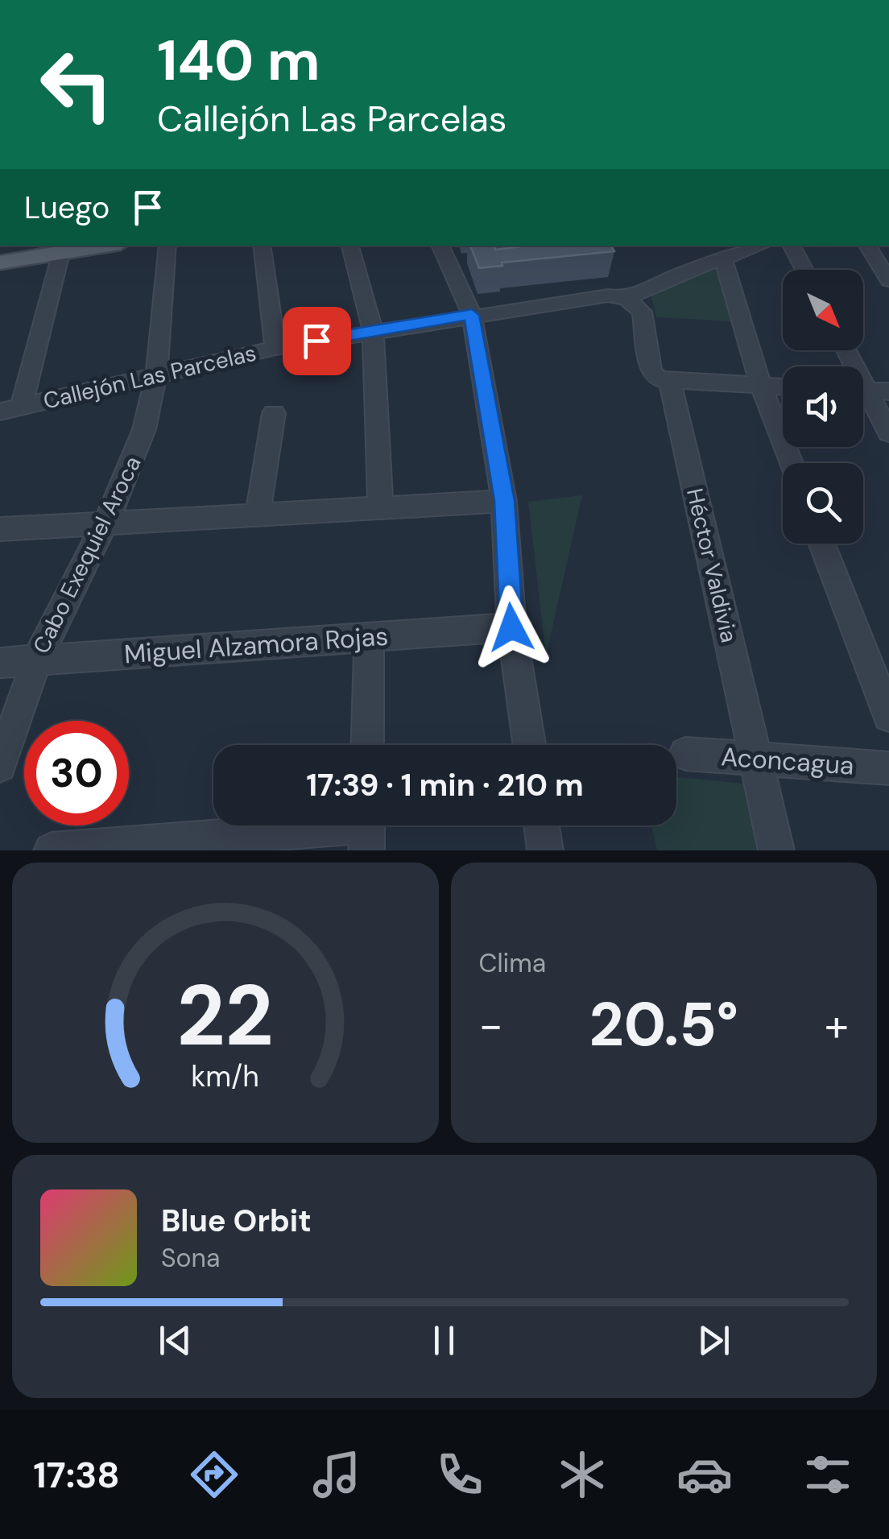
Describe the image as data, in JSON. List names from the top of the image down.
{
  "streets": {
    "street": [
      "Callejón Las Parcelas",
      "Cabo Exequiel Aroca",
      "Héctor Valdivia",
      "Miguel Alzamora Rojas",
      "Aconcagua"
    ]
  },
  "crossings": [
    ["Callejón Las Parcelas", "Cabo Exequiel Aroca"],
    ["Callejón Las Parcelas", "Héctor Valdivia"],
    ["Cabo Exequiel Aroca", "Miguel Alzamora Rojas"],
    ["Héctor Valdivia", "Aconcagua"]
  ],
  "north": "bottom right",
  "page": {
    "turn": ["140 m", "Callejón Las Parcelas"],
    "then": "Luego",
    "limit": "30",
    "trip": "17:39 · 1 min · 210 m",
    "tile": "Clima",
    "heat": ["−", "20.5°", "+"],
    "song": ["Blue Orbit", "Sona"],
    "tabs": "17:38",
    "gauge": ["22", "km/h"]
  }
}
